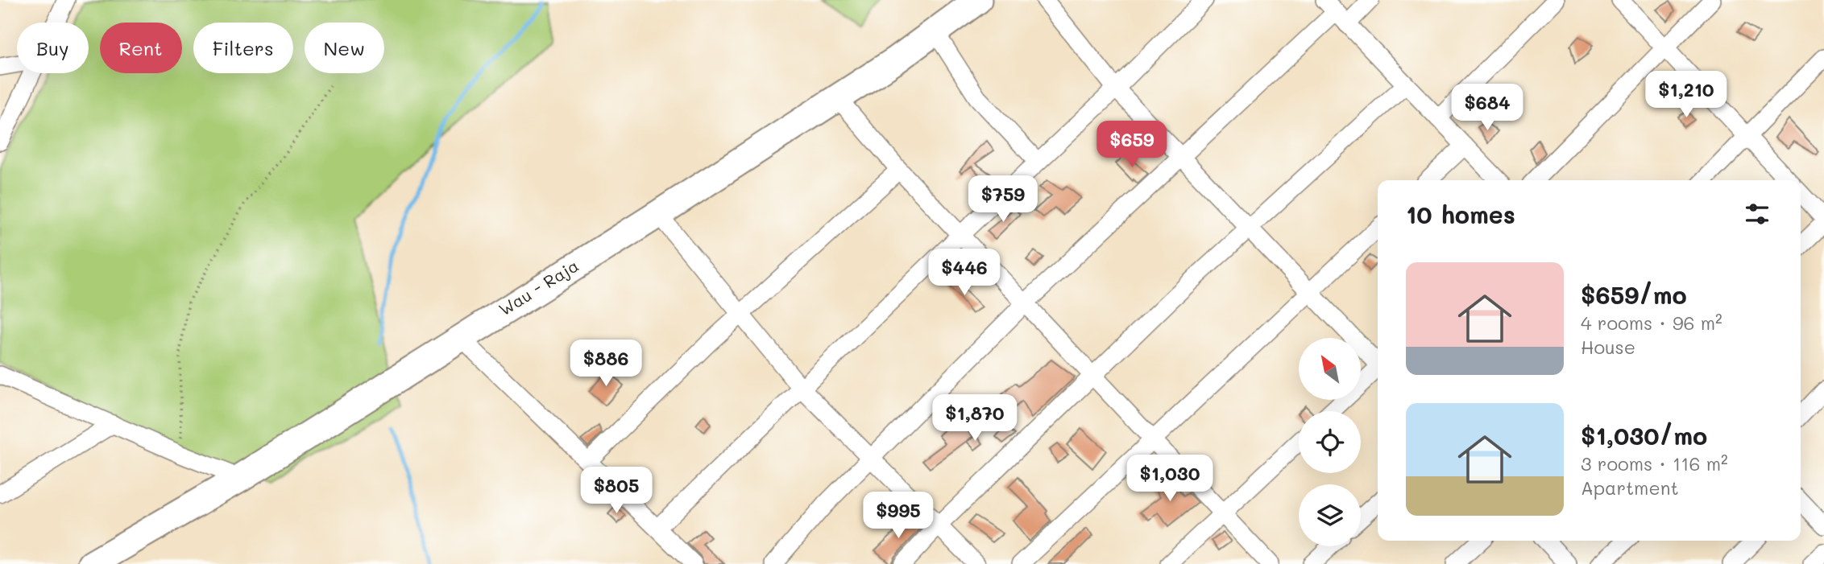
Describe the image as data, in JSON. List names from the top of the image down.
{
  "streets": {
    "main road": ["Wau - Raja"]
  },
  "north": "top left",
  "page": {
    "chip": [
      "Buy",
      "Rent",
      "Filters",
      "New"
    ],
    "price": [
      "$1,210",
      "$684",
      "$659",
      "$759",
      "$446",
      "$886",
      "$1,870",
      "$1,030",
      "$805",
      "$995"
    ],
    "heading": "10 homes",
    "list": [
      {
        "name": "$659/mo",
        "note": "4 rooms · 96 m² · House"
      },
      {
        "name": "$1,030/mo",
        "note": "3 rooms · 116 m² · Apartment"
      }
    ]
  }
}
